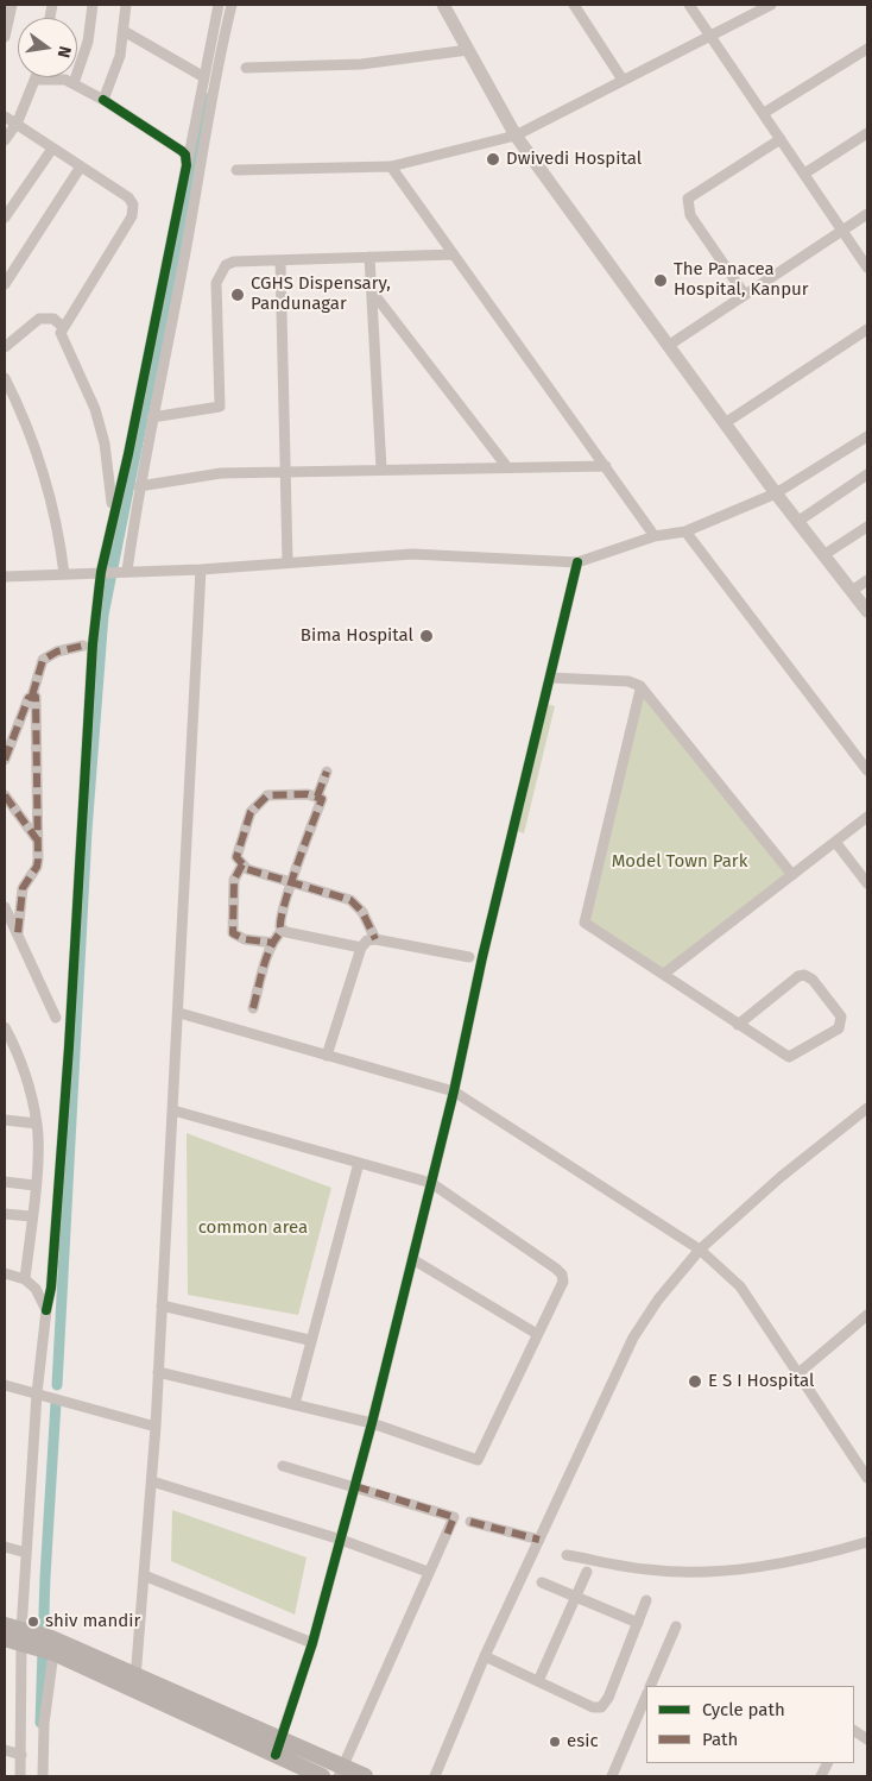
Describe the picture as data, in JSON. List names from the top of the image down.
{
  "parks": ["Model Town Park", "common area"],
  "places": [
    "Dwivedi Hospital",
    "The Panacea Hospital, Kanpur",
    "CGHS Dispensary, Pandunagar",
    "Bima Hospital",
    "E S I Hospital",
    "shiv mandir",
    "esic"
  ],
  "legend": ["Cycle path", "Path"],
  "north": "right"
}
